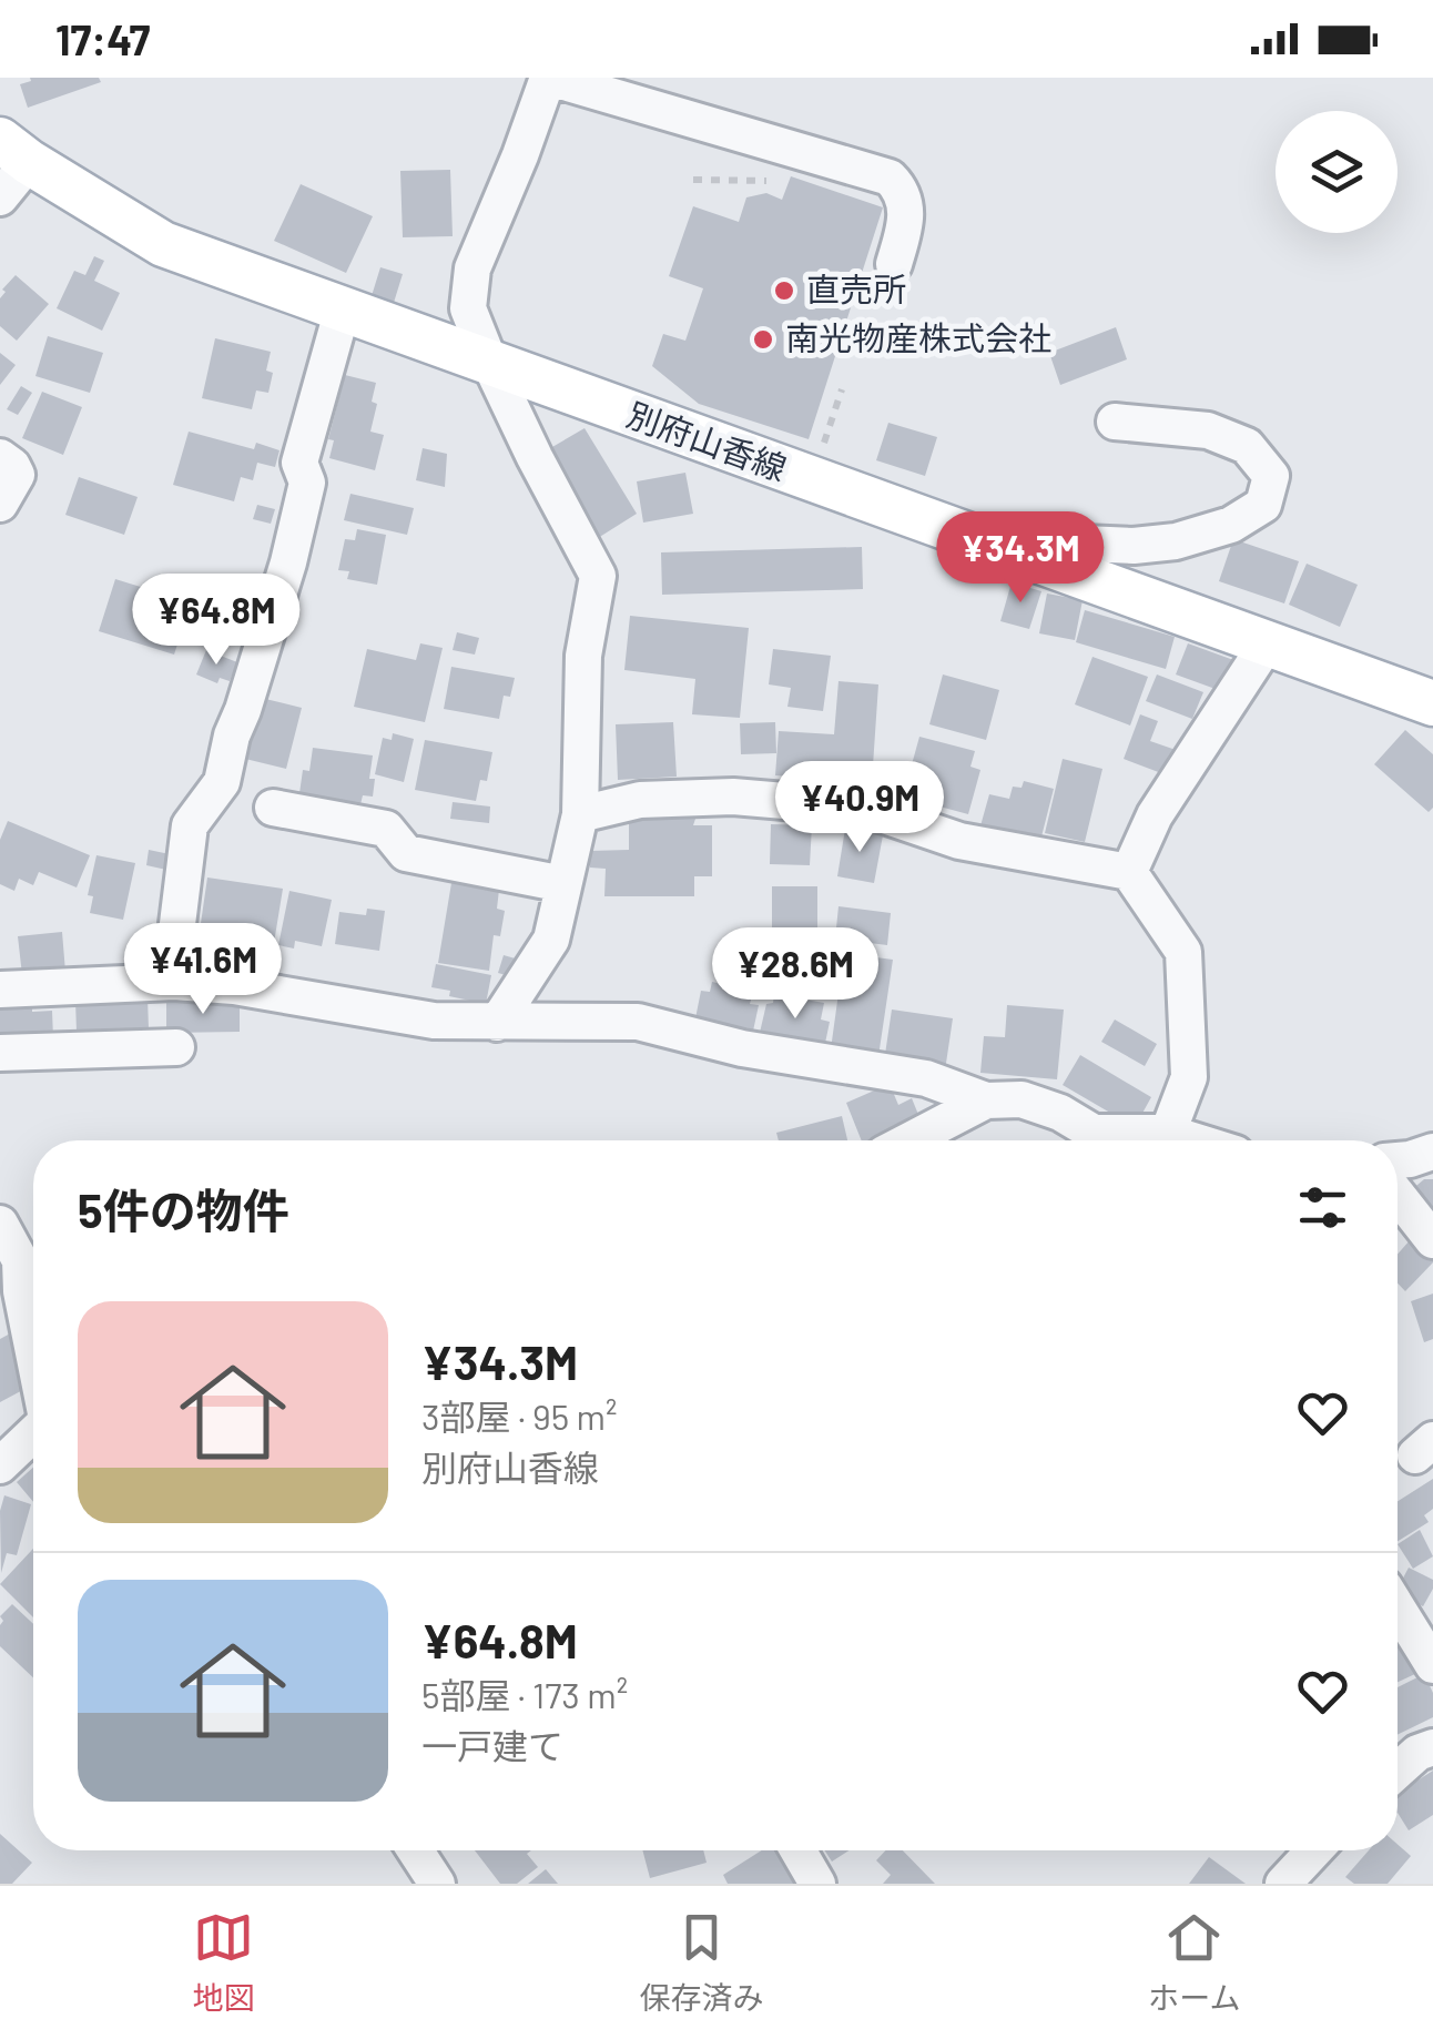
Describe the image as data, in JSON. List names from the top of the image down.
{
  "streets": {
    "main road": ["別府山香線"]
  },
  "places": ["直売所", "南光物産株式会社"],
  "page": {
    "status": "17:47",
    "price": [
      "¥34.3M",
      "¥64.8M",
      "¥40.9M",
      "¥41.6M",
      "¥28.6M"
    ],
    "heading": "5件の物件",
    "list": [
      {
        "name": "¥34.3M",
        "note": "3部屋 · 95 m² · 別府山香線"
      },
      {
        "name": "¥64.8M",
        "note": "5部屋 · 173 m² · 一戸建て"
      }
    ],
    "tabs": ["地図", "保存済み", "ホーム"]
  }
}
